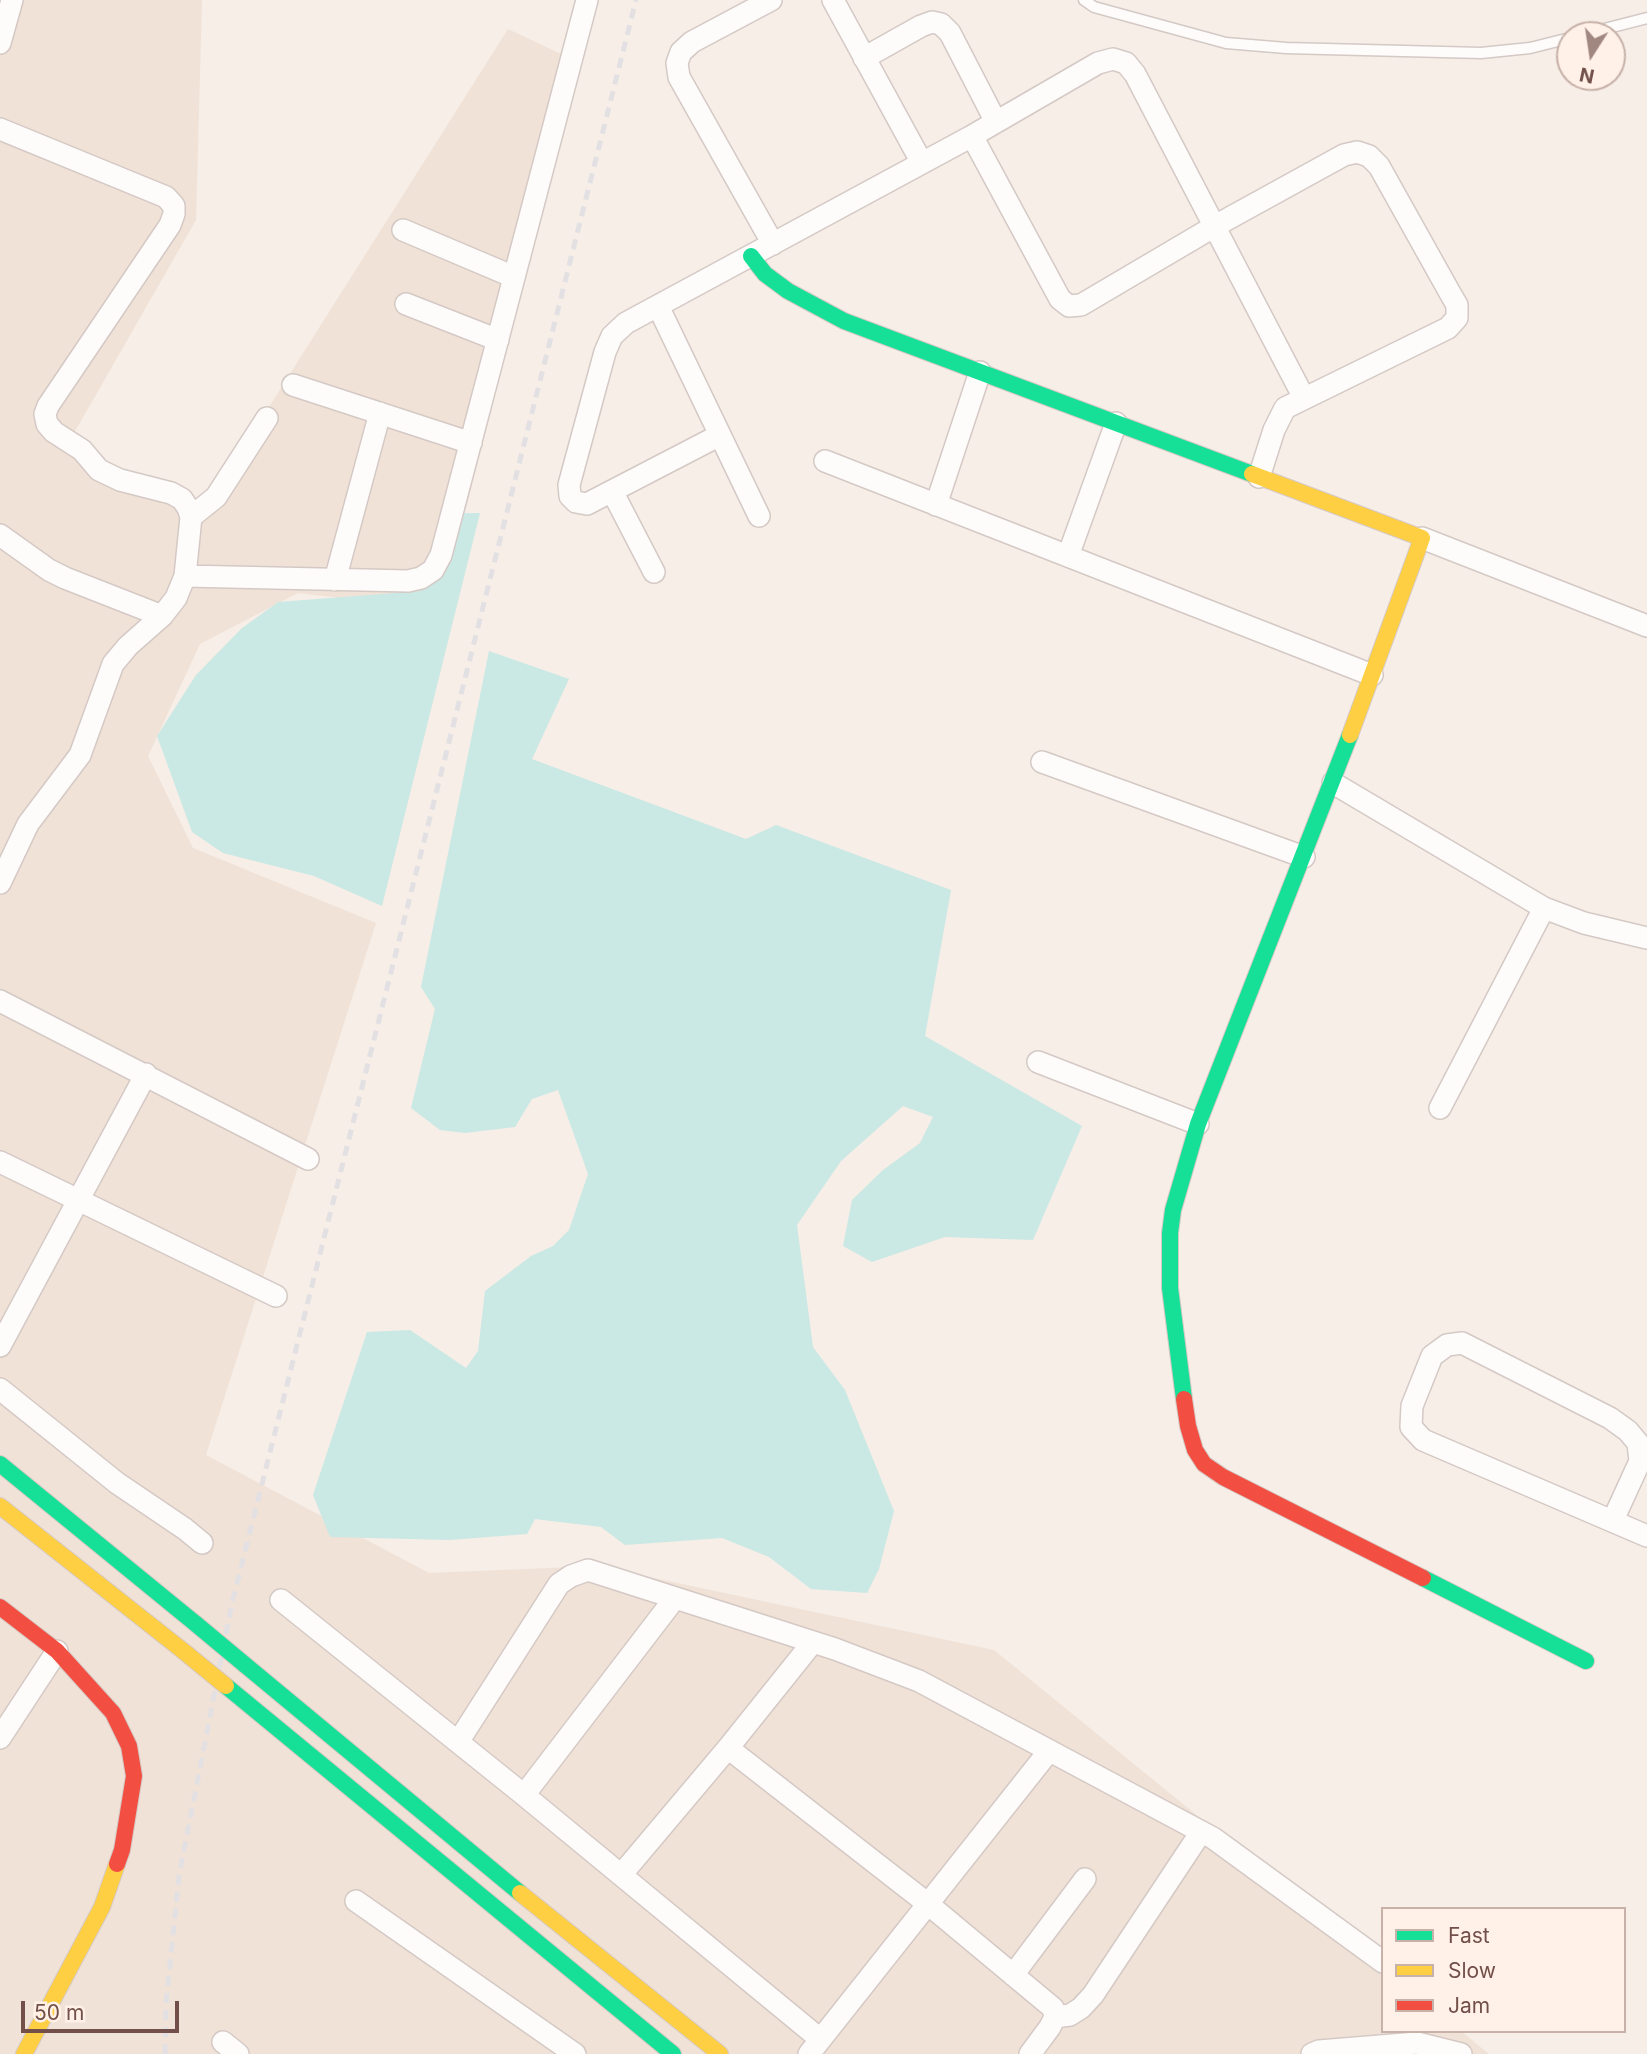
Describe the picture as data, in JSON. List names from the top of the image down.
{
  "legend": ["Fast", "Slow", "Jam"],
  "scale_bar": "50 m",
  "north": "bottom"
}
